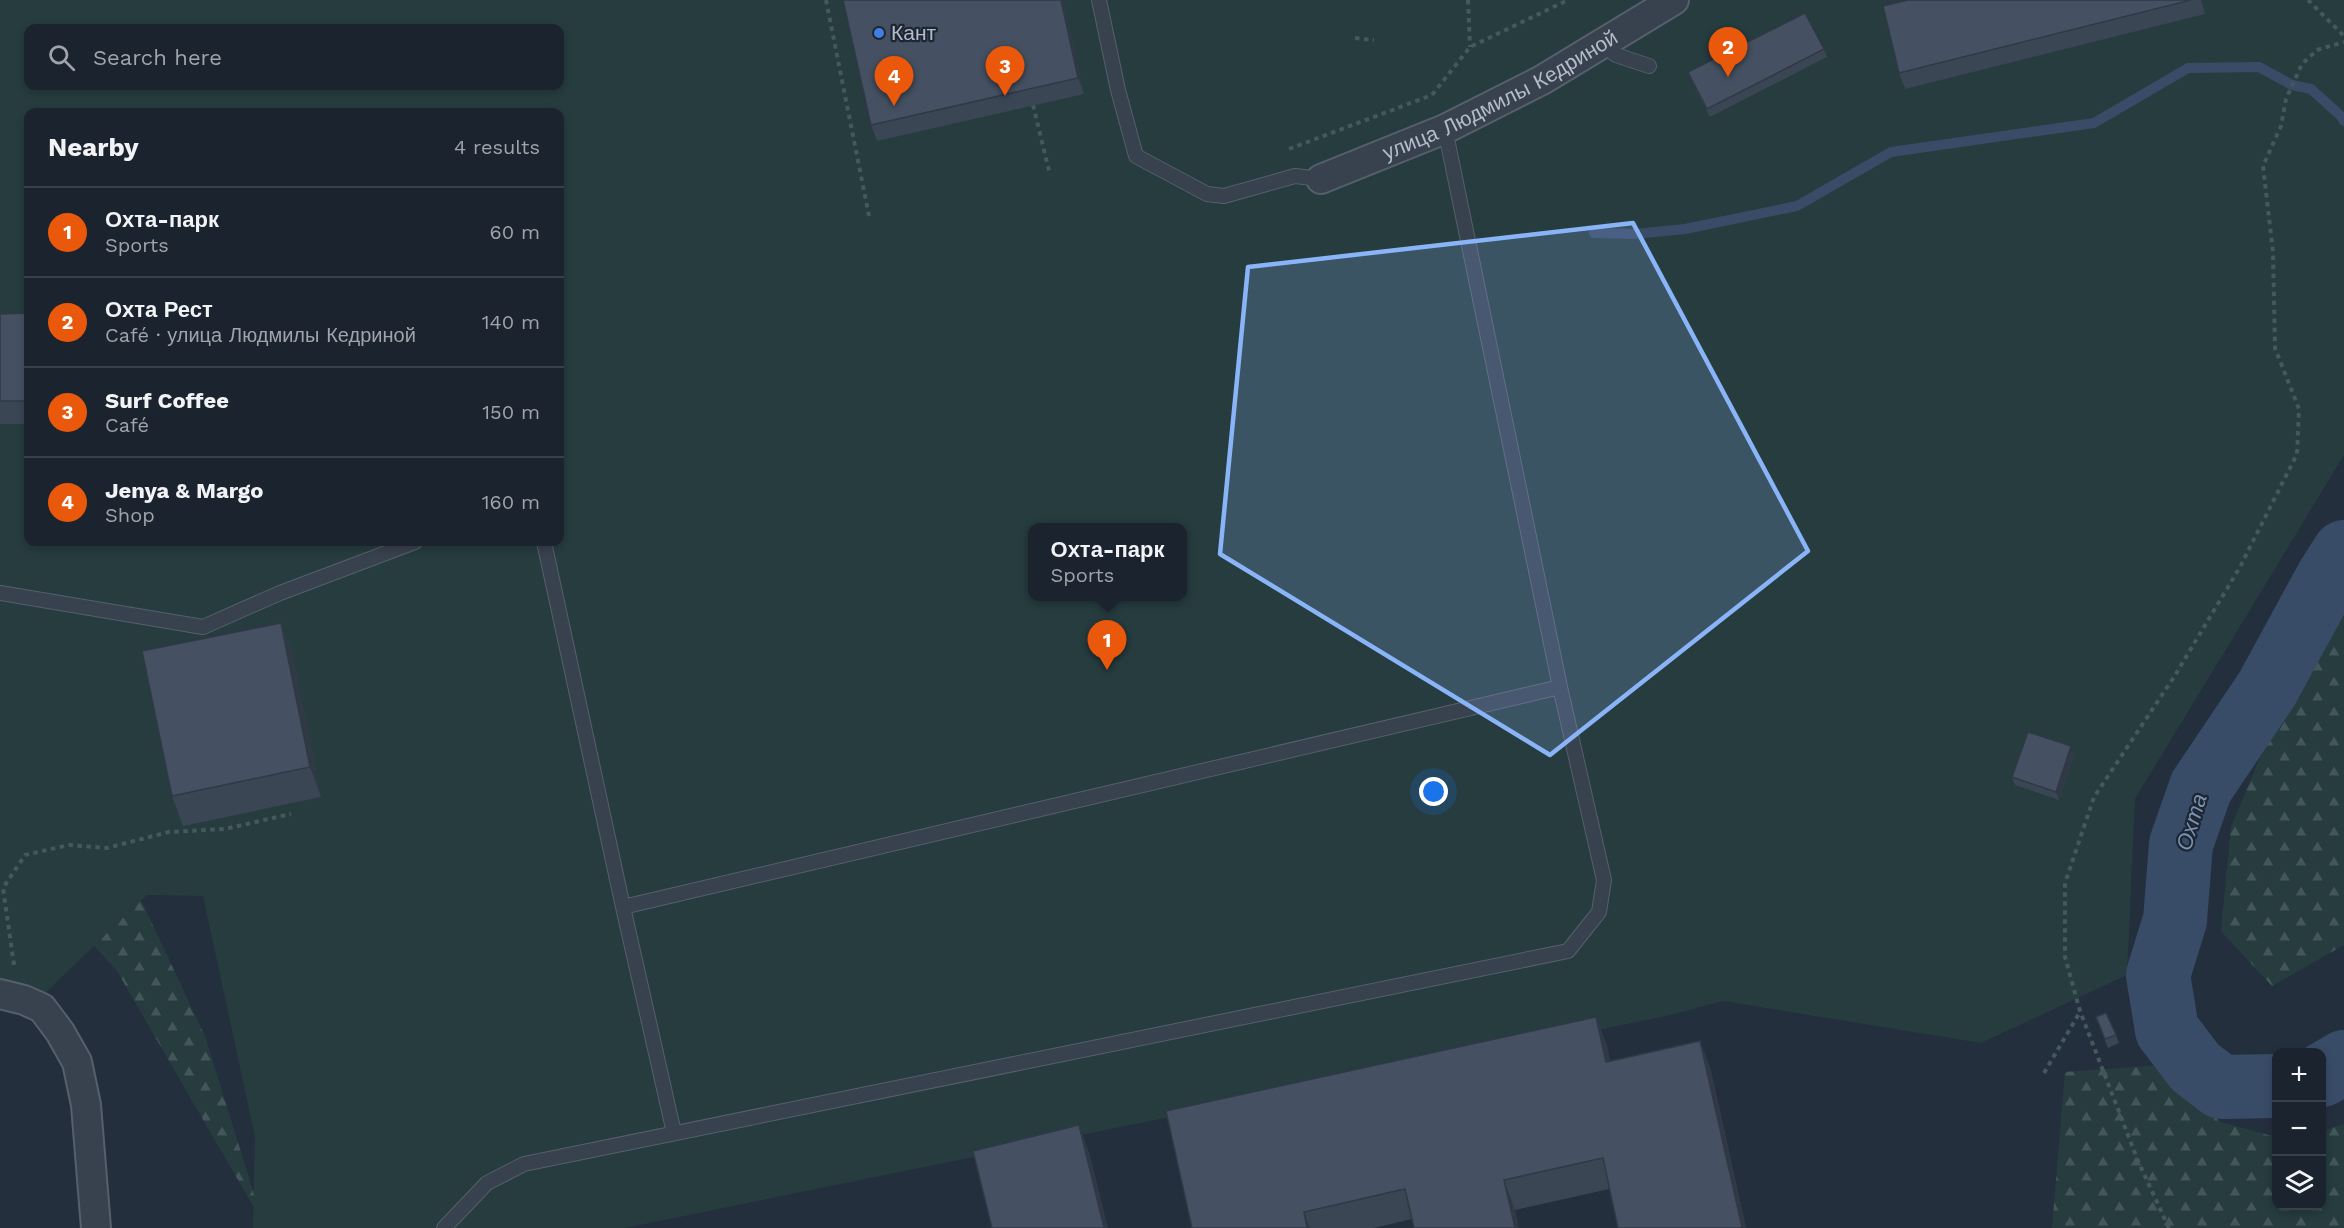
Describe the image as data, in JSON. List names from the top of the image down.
{
  "streets": {
    "street": ["улица Людмилы Кедриной"]
  },
  "water": ["Охта"],
  "places": ["Кант"],
  "page": {
    "search": "Search here",
    "pins": [
      "2",
      "3",
      "4",
      "1"
    ],
    "heading": ["Nearby", "4 results"],
    "list": [
      {
        "mark": "1",
        "name": "Охта-парк",
        "note": "Sports",
        "value": "60 m"
      },
      {
        "mark": "2",
        "name": "Охта Рест",
        "note": "Café · улица Людмилы Кедриной",
        "value": "140 m"
      },
      {
        "mark": "3",
        "name": "Surf Coffee",
        "note": "Café",
        "value": "150 m"
      },
      {
        "mark": "4",
        "name": "Jenya & Margo",
        "note": "Shop",
        "value": "160 m"
      }
    ],
    "popup": ["Охта-парк", "Sports"],
    "map_buttons": ["+", "−"]
  }
}
